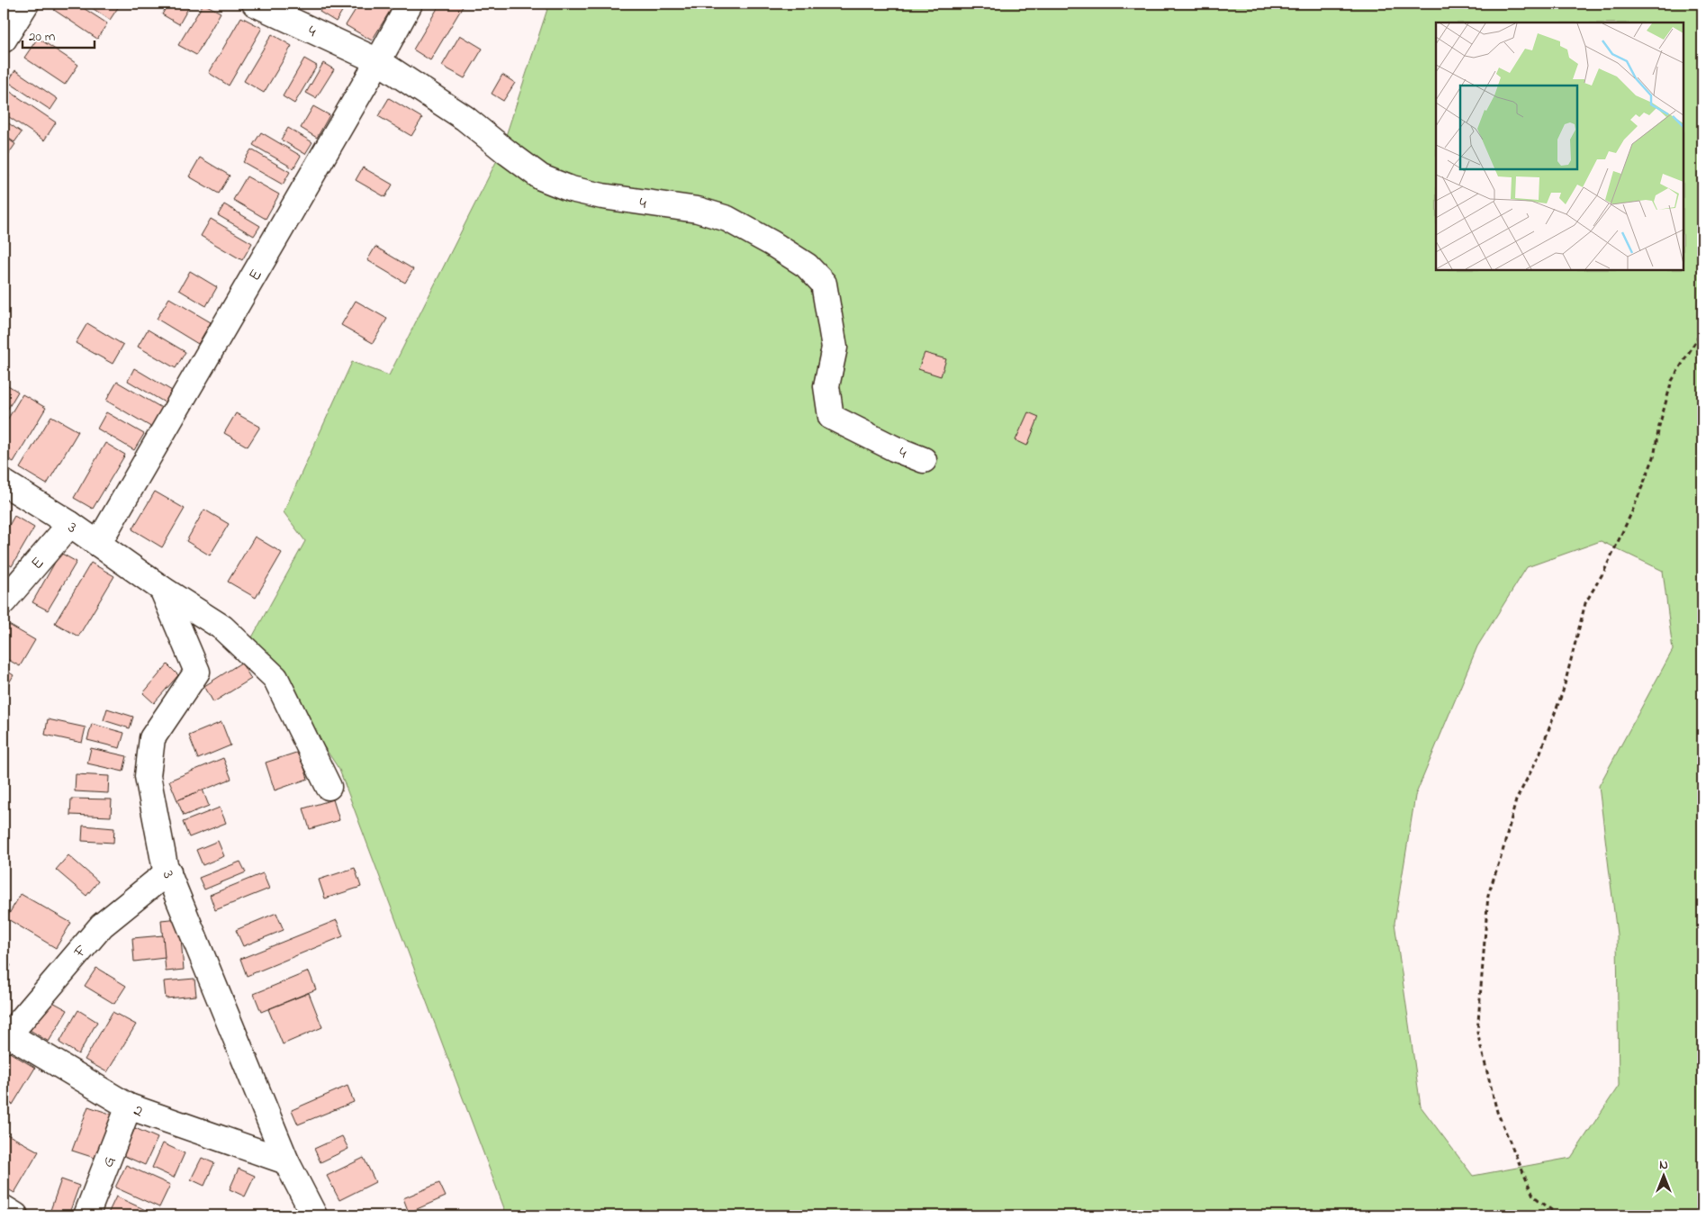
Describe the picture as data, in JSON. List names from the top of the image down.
{
  "streets": {
    "street": [
      "4",
      "E",
      "3",
      "F",
      "2",
      "G"
    ]
  },
  "crossings": [
    ["4", "E"],
    ["E", "3"],
    ["3", "F"],
    ["3", "2"],
    ["F", "2"],
    ["2", "G"]
  ],
  "scale_bar": "20 m",
  "north": "top"
}
